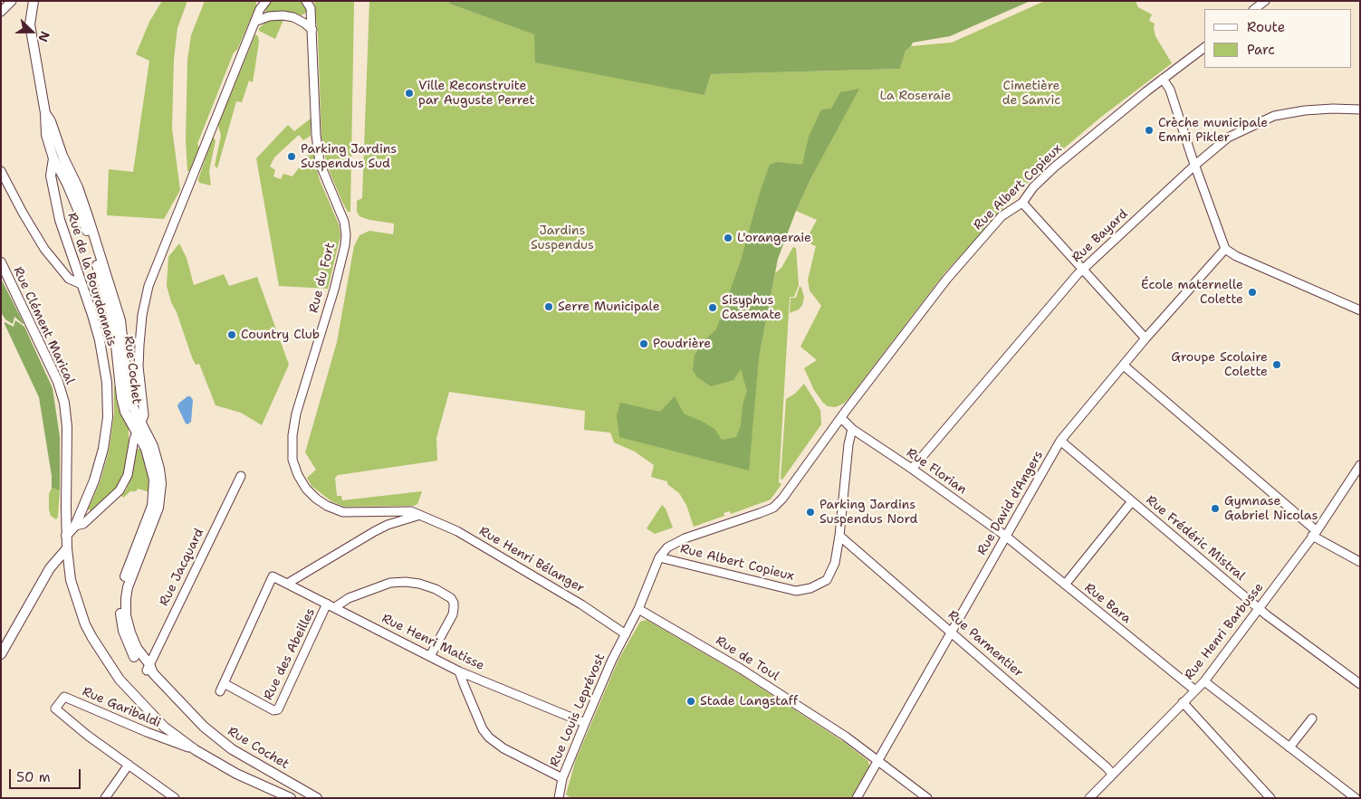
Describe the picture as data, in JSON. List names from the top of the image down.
{
  "streets": {
    "street": [
      "Rue Albert Copieux",
      "Rue Bayard",
      "Rue du Fort",
      "Rue de la Bourdonnais",
      "Rue Clément Marical",
      "Rue Cochet",
      "Rue Florian",
      "Rue David d'Angers",
      "Rue Frédéric Mistral",
      "Rue Henri Bélanger",
      "Rue Jacquard",
      "Rue Bara",
      "Rue Henri Barbusse",
      "Rue Henri Matisse",
      "Rue Parmentier",
      "Rue des Abeilles",
      "Rue de Toul",
      "Rue Garibaldi",
      "Rue Louis Leprévost"
    ]
  },
  "crossings": [
    ["Rue Albert Copieux", "Rue Florian"],
    ["Rue Albert Copieux", "Rue Henri Bélanger"],
    ["Rue Albert Copieux", "Rue Parmentier"],
    ["Rue Albert Copieux", "Rue de Toul"],
    ["Rue Albert Copieux", "Rue Louis Leprévost"],
    ["Rue Bayard", "Rue Florian"],
    ["Rue du Fort", "Rue Henri Bélanger"],
    ["Rue de la Bourdonnais", "Rue Clément Marical"],
    ["Rue de la Bourdonnais", "Rue Cochet"],
    ["Rue Cochet", "Rue Jacquard"],
    ["Rue Florian", "Rue David d'Angers"],
    ["Rue Florian", "Rue Bara"],
    ["Rue David d'Angers", "Rue Frédéric Mistral"],
    ["Rue David d'Angers", "Rue Bara"],
    ["Rue David d'Angers", "Rue Parmentier"],
    ["Rue David d'Angers", "Rue de Toul"],
    ["Rue Frédéric Mistral", "Rue Henri Barbusse"],
    ["Rue Henri Bélanger", "Rue Louis Leprévost"],
    ["Rue Bara", "Rue Henri Barbusse"],
    ["Rue Henri Barbusse", "Rue Parmentier"],
    ["Rue Henri Matisse", "Rue des Abeilles"],
    ["Rue Henri Matisse", "Rue Louis Leprévost"]
  ],
  "parks": ["Cimetière de Sanvic", "La Roseraie", "Jardins Suspendus"],
  "places": [
    "Ville Reconstruite par Auguste Perret",
    "Crèche municipale Emmi Pikler",
    "Parking Jardins Suspendus Sud",
    "L'orangeraie",
    "École maternelle Colette",
    "Serre Municipale",
    "Sisyphus Casemate",
    "Country Club",
    "Poudrière",
    "Groupe Scolaire Colette",
    "Gymnase Gabriel Nicolas",
    "Parking Jardins Suspendus Nord",
    "Stade Langstaff"
  ],
  "legend": ["Route", "Parc"],
  "scale_bar": "50 m",
  "north": "right"
}
